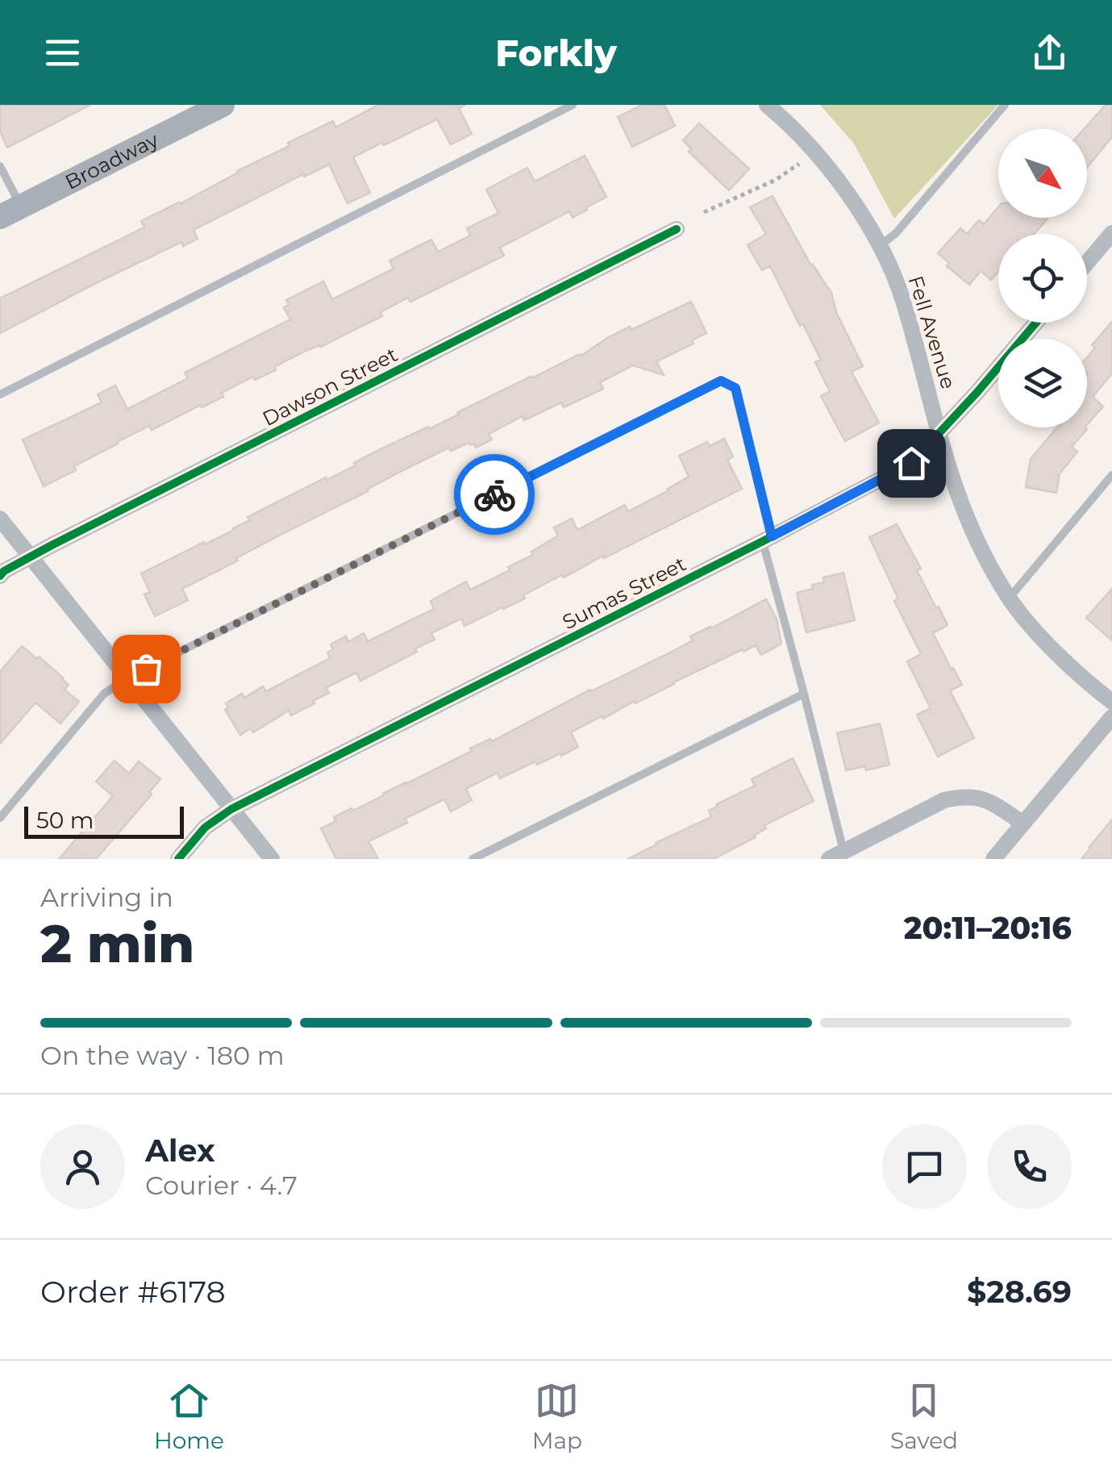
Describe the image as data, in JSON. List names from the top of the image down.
{
  "streets": {
    "street": [
      "Broadway",
      "Fell Avenue",
      "Dawson Street",
      "Sumas Street"
    ]
  },
  "crossings": [
    ["Fell Avenue", "Sumas Street"]
  ],
  "scale_bar": "50 m",
  "north": "bottom right",
  "page": {
    "header": "Forkly",
    "scale": "50 m",
    "heading": ["2 min", "Arriving in", "20:11–20:16"],
    "panel": [
      "Alex",
      "Courier · 4.7",
      "Order #6178",
      "$28.69"
    ],
    "bar": "On the way · 180 m",
    "tabs": ["Home", "Map", "Saved"]
  }
}
